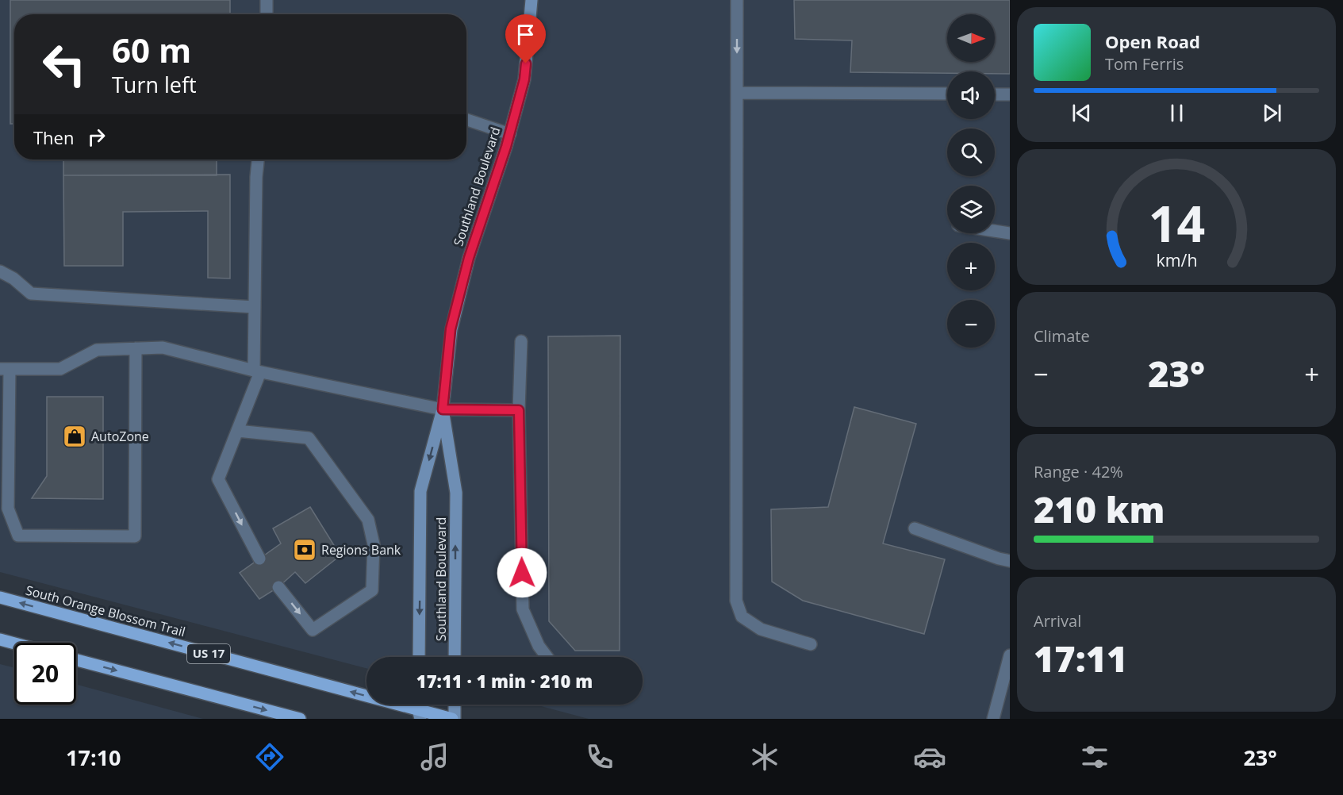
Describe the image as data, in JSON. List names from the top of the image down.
{
  "streets": {
    "main road": ["South Orange Blossom Trail", "US 17"],
    "street": ["Southland Boulevard"]
  },
  "places": {
    "shop": ["AutoZone"],
    "bank": ["Regions Bank"]
  },
  "north": "right",
  "page": {
    "map_buttons": ["+", "−"],
    "turn": ["60 m", "Turn left"],
    "song": ["Open Road", "Tom Ferris"],
    "then": "Then",
    "tile": [
      "Climate",
      ["Range · 42%", "210 km"],
      ["Arrival", "17:11"]
    ],
    "heat": ["−", "23°", "+"],
    "limit": "20",
    "trip": "17:11 · 1 min · 210 m",
    "tabs": ["17:10", "23°"],
    "gauge": ["14", "km/h"]
  }
}
